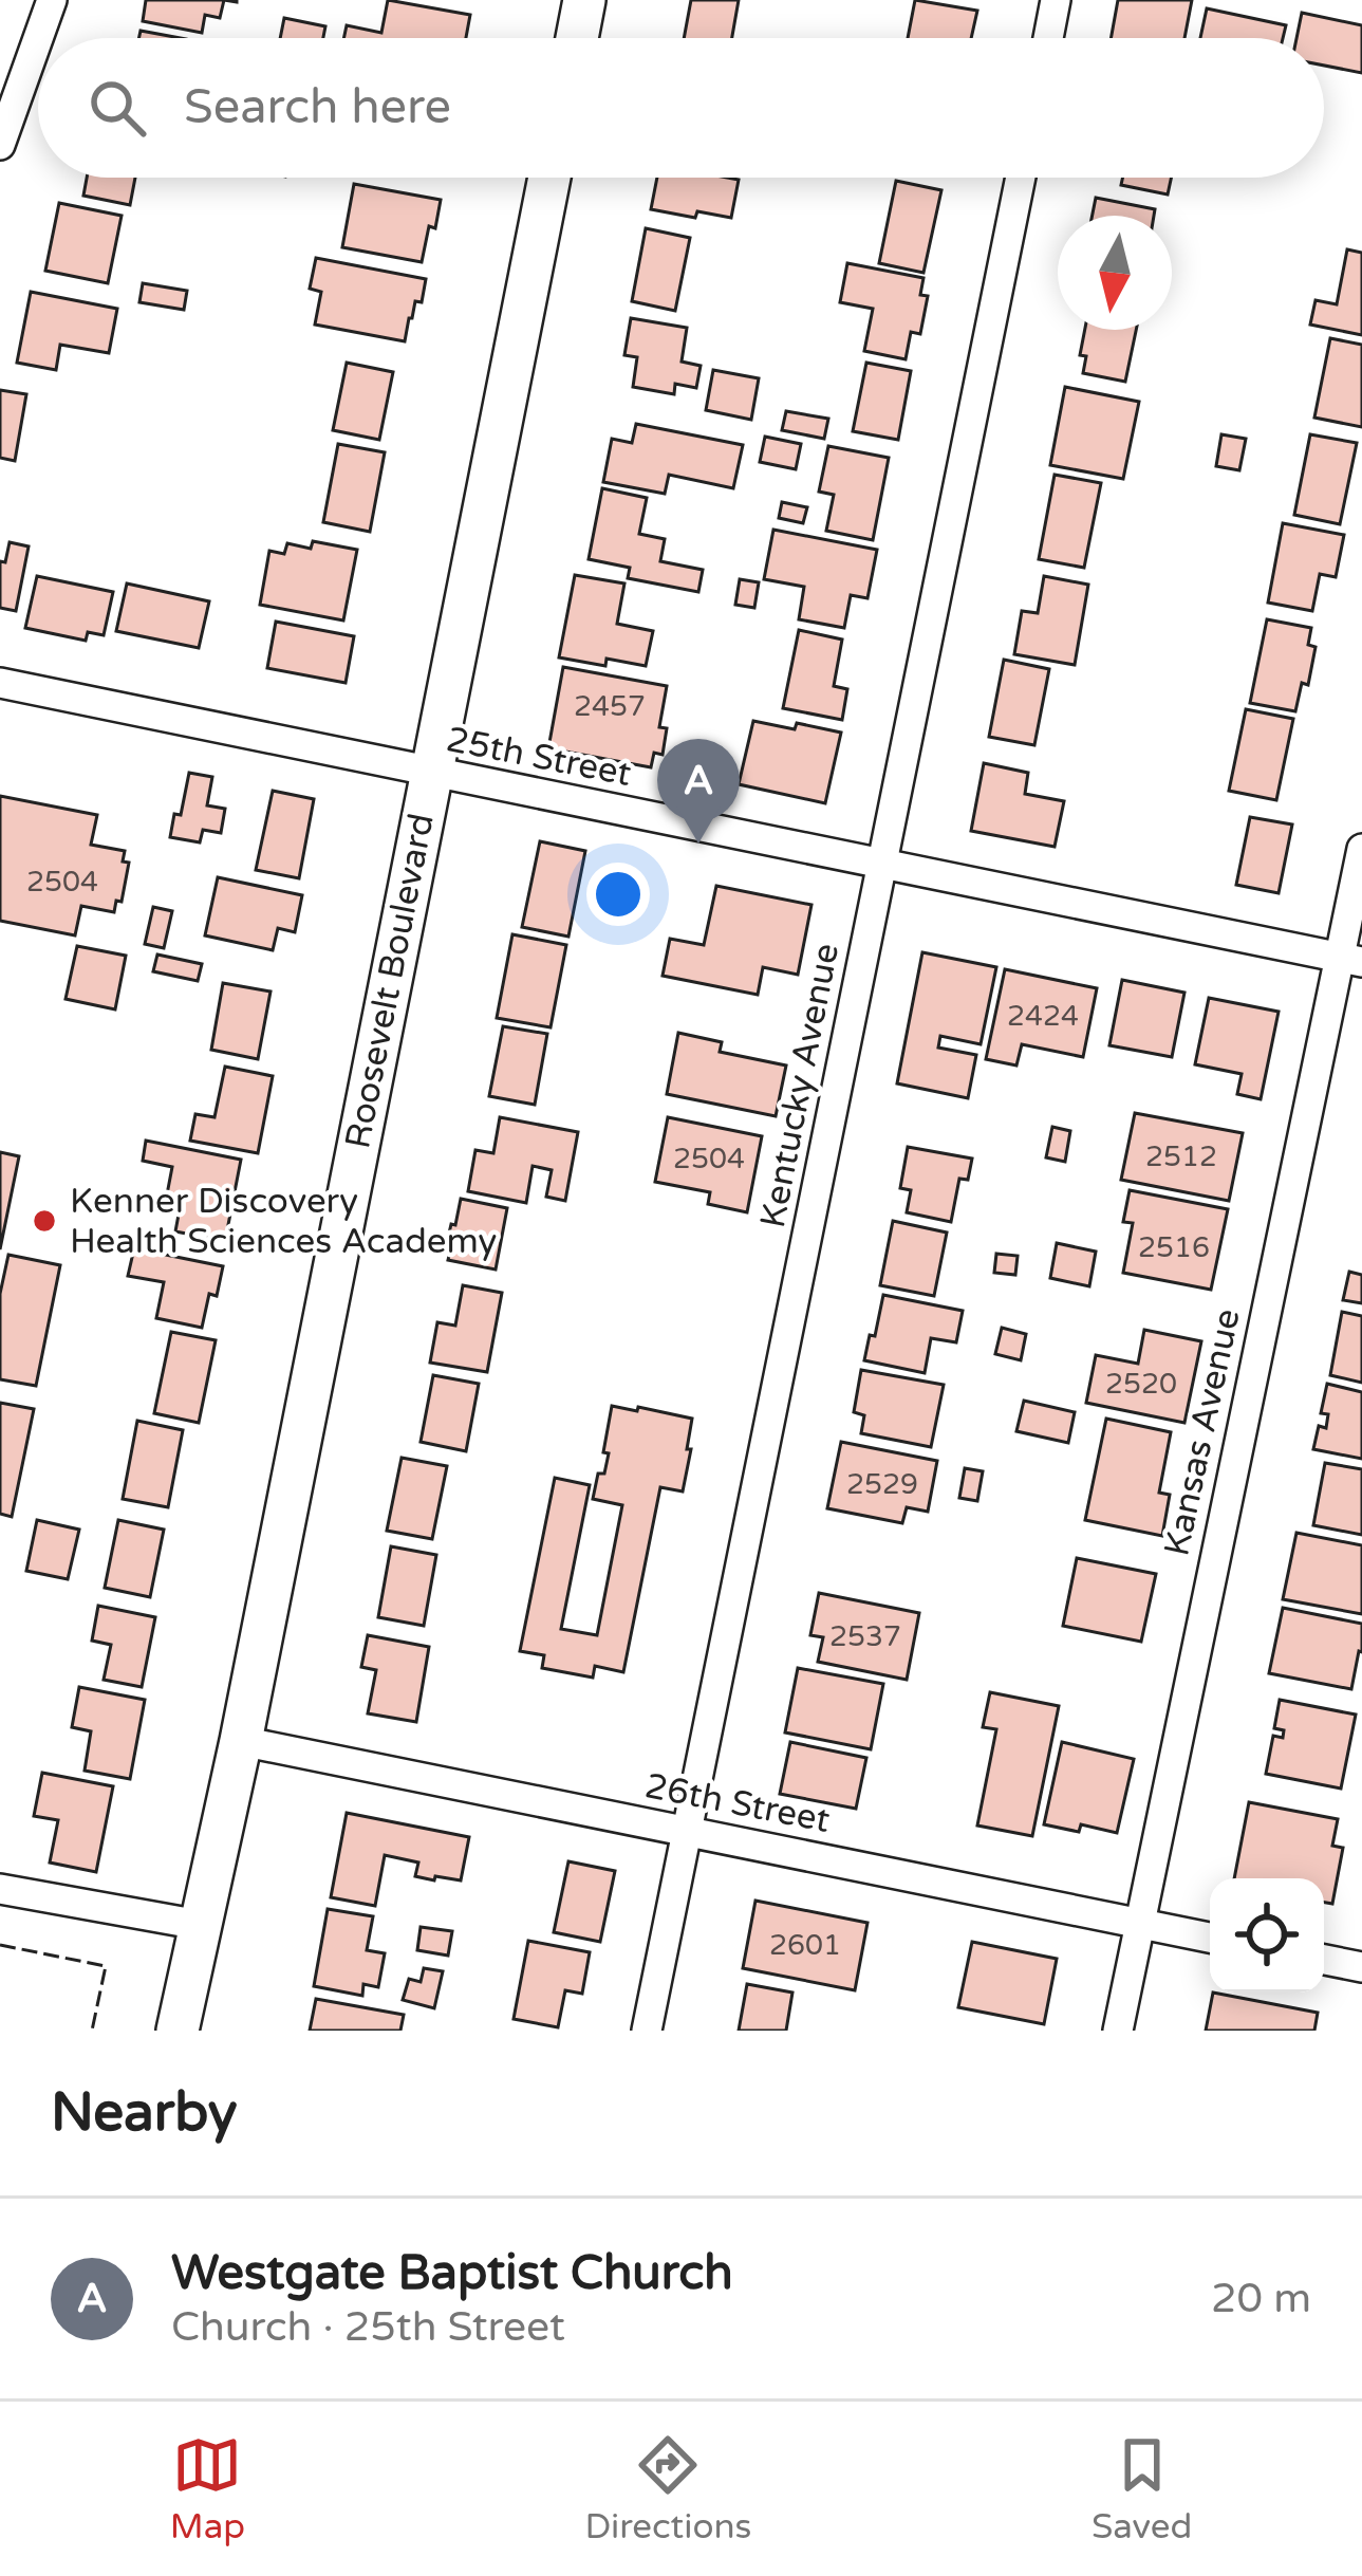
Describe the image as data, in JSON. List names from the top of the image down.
{
  "streets": {
    "street": [
      "25th Street",
      "Roosevelt Boulevard",
      "Kentucky Avenue",
      "Kansas Avenue",
      "26th Street"
    ]
  },
  "crossings": [
    ["25th Street", "Roosevelt Boulevard"],
    ["25th Street", "Kentucky Avenue"],
    ["25th Street", "Kansas Avenue"],
    ["Roosevelt Boulevard", "26th Street"],
    ["Kentucky Avenue", "26th Street"],
    ["Kansas Avenue", "26th Street"]
  ],
  "places": ["Kenner Discovery Health Sciences Academy"],
  "house_numbers": [
    "2457",
    "2504",
    "2424",
    "2512",
    "2504",
    "2516",
    "2520",
    "2529",
    "2537",
    "2601"
  ],
  "north": "bottom",
  "page": {
    "search": "Search here",
    "pins": "A",
    "heading": "Nearby",
    "list": [
      {
        "mark": "A",
        "name": "Westgate Baptist Church",
        "note": "Church · 25th Street",
        "value": "20 m"
      }
    ],
    "nav": ["Map", "Directions", "Saved"]
  }
}
